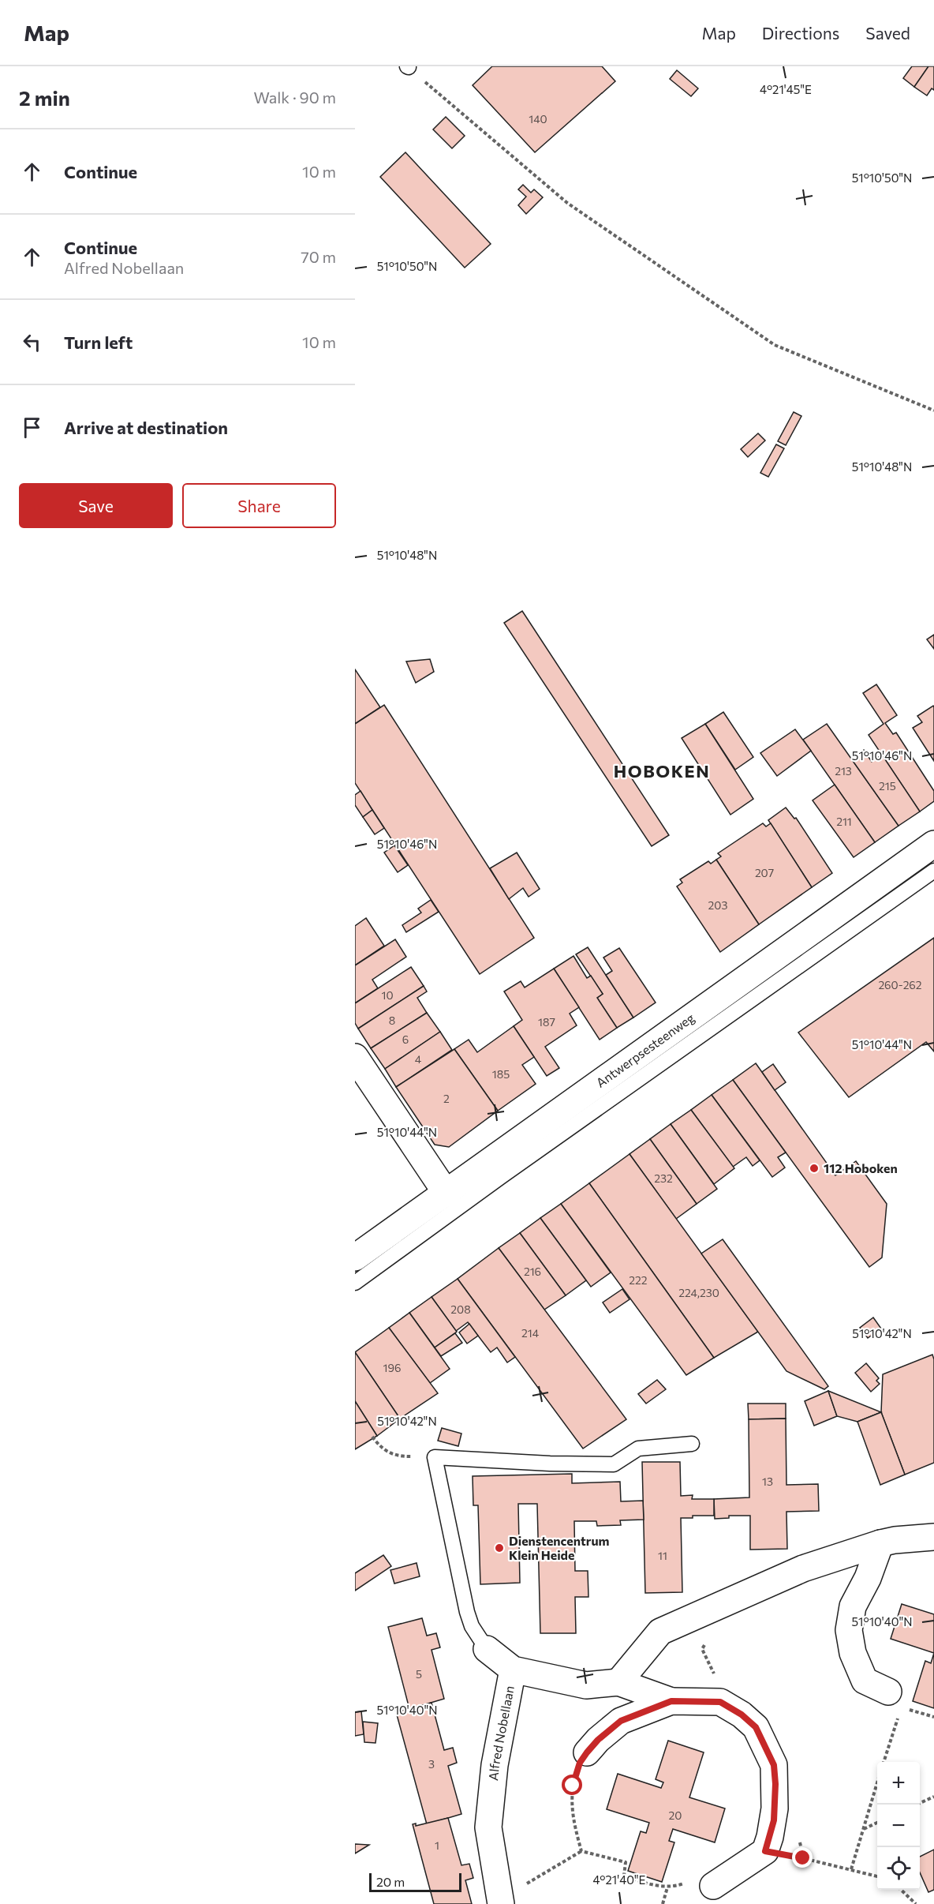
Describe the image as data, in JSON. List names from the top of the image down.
{
  "streets": {
    "street": ["Antwerpsesteenweg", "Alfred Nobellaan"]
  },
  "districts": ["HOBOKEN"],
  "places": ["112 Hoboken", "Dienstencentrum Klein Heide"],
  "house_numbers": [
    "140",
    "213",
    "215",
    "211",
    "207",
    "203",
    "260-262",
    "10",
    "8",
    "187",
    "6",
    "4",
    "185",
    "2",
    "232",
    "216",
    "222",
    "224,230",
    "208",
    "214",
    "196",
    "13",
    "11",
    "5",
    "3",
    "20",
    "1"
  ],
  "scale_bar": "20 m",
  "page": {
    "header": "Map",
    "nav": ["Map", "Directions", "Saved"],
    "heading": ["2 min", "Walk · 90 m"],
    "list": [
      ["Continue", "10 m"],
      ["Continue", "Alfred Nobellaan", "70 m"],
      ["Turn left", "10 m"],
      "Arrive at destination"
    ],
    "buttons": ["Save", "Share"],
    "map_buttons": ["+", "−"],
    "scale": "20 m"
  },
  "coordinates": [
    "4°21'45\"E",
    "51°10'50\"N",
    "51°10'48\"N",
    "51°10'46\"N",
    "51°10'44\"N",
    "51°10'42\"N",
    "51°10'40\"N",
    "4°21'40\"E"
  ]
}
